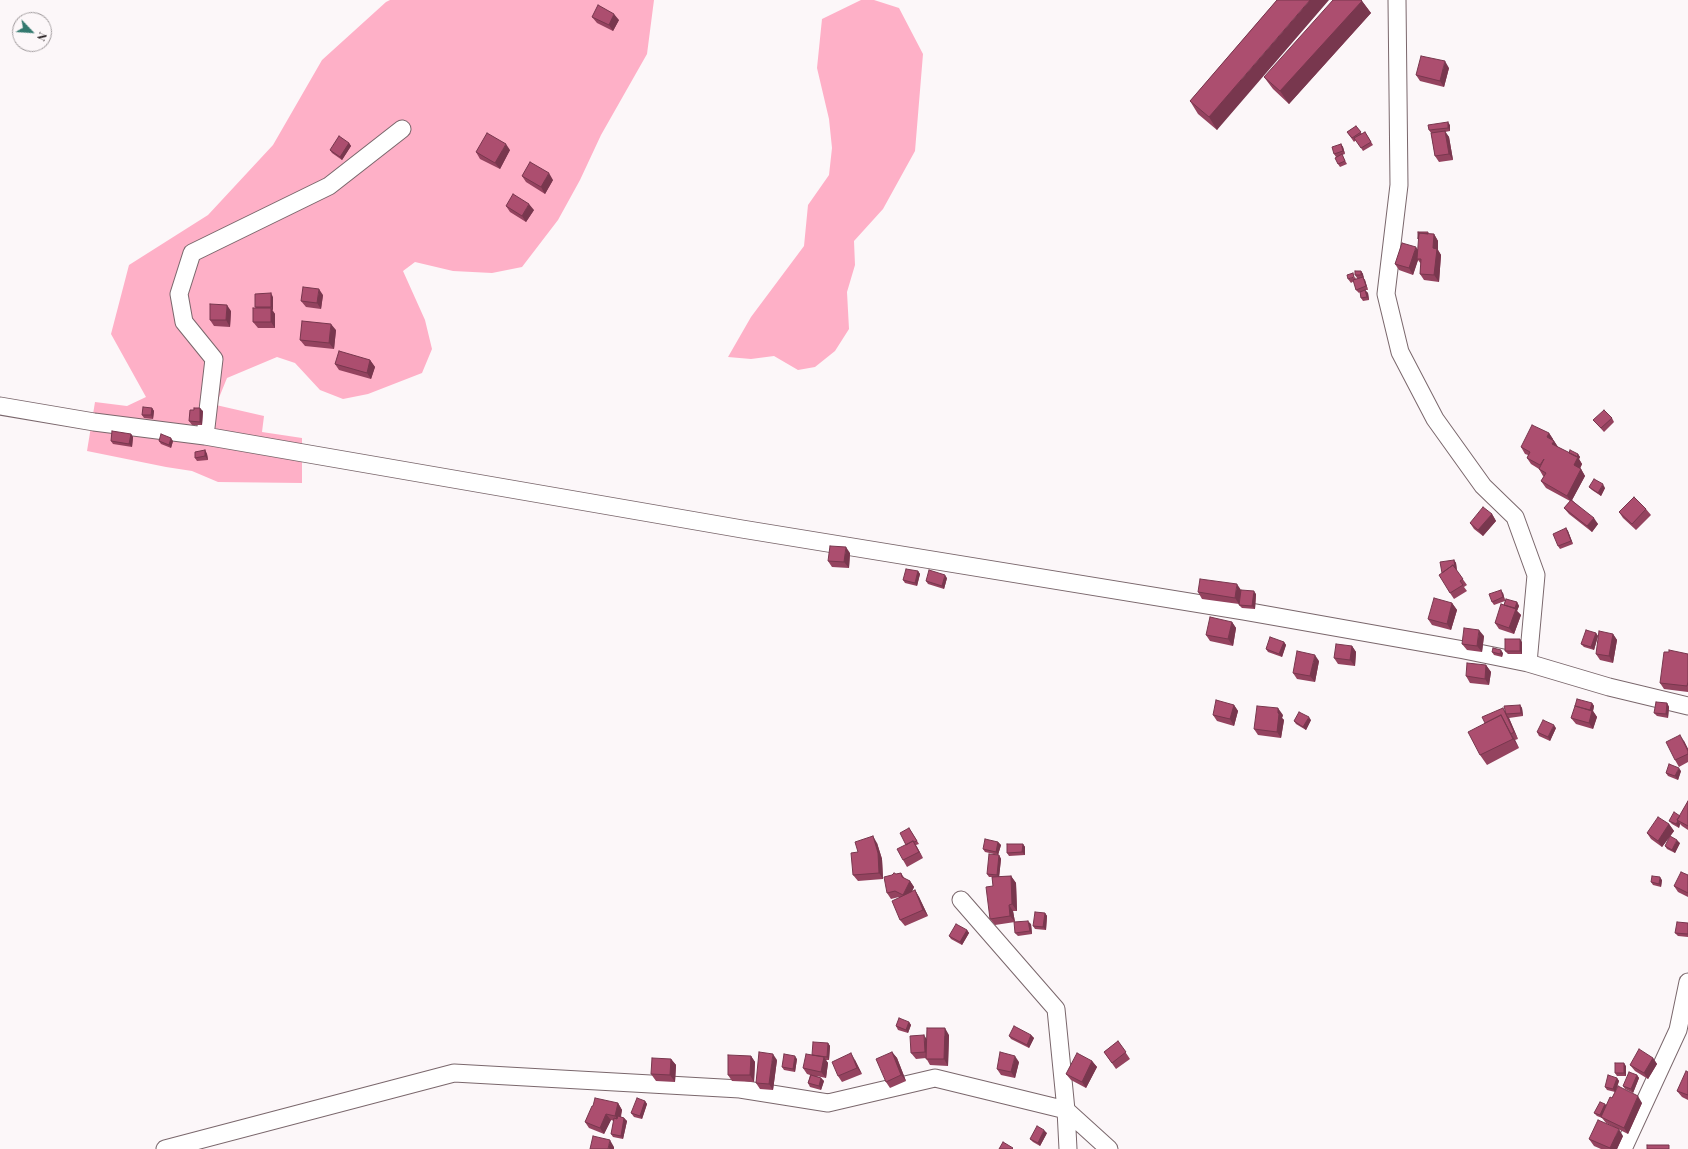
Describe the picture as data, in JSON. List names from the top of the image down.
{
  "north": "bottom right"
}
